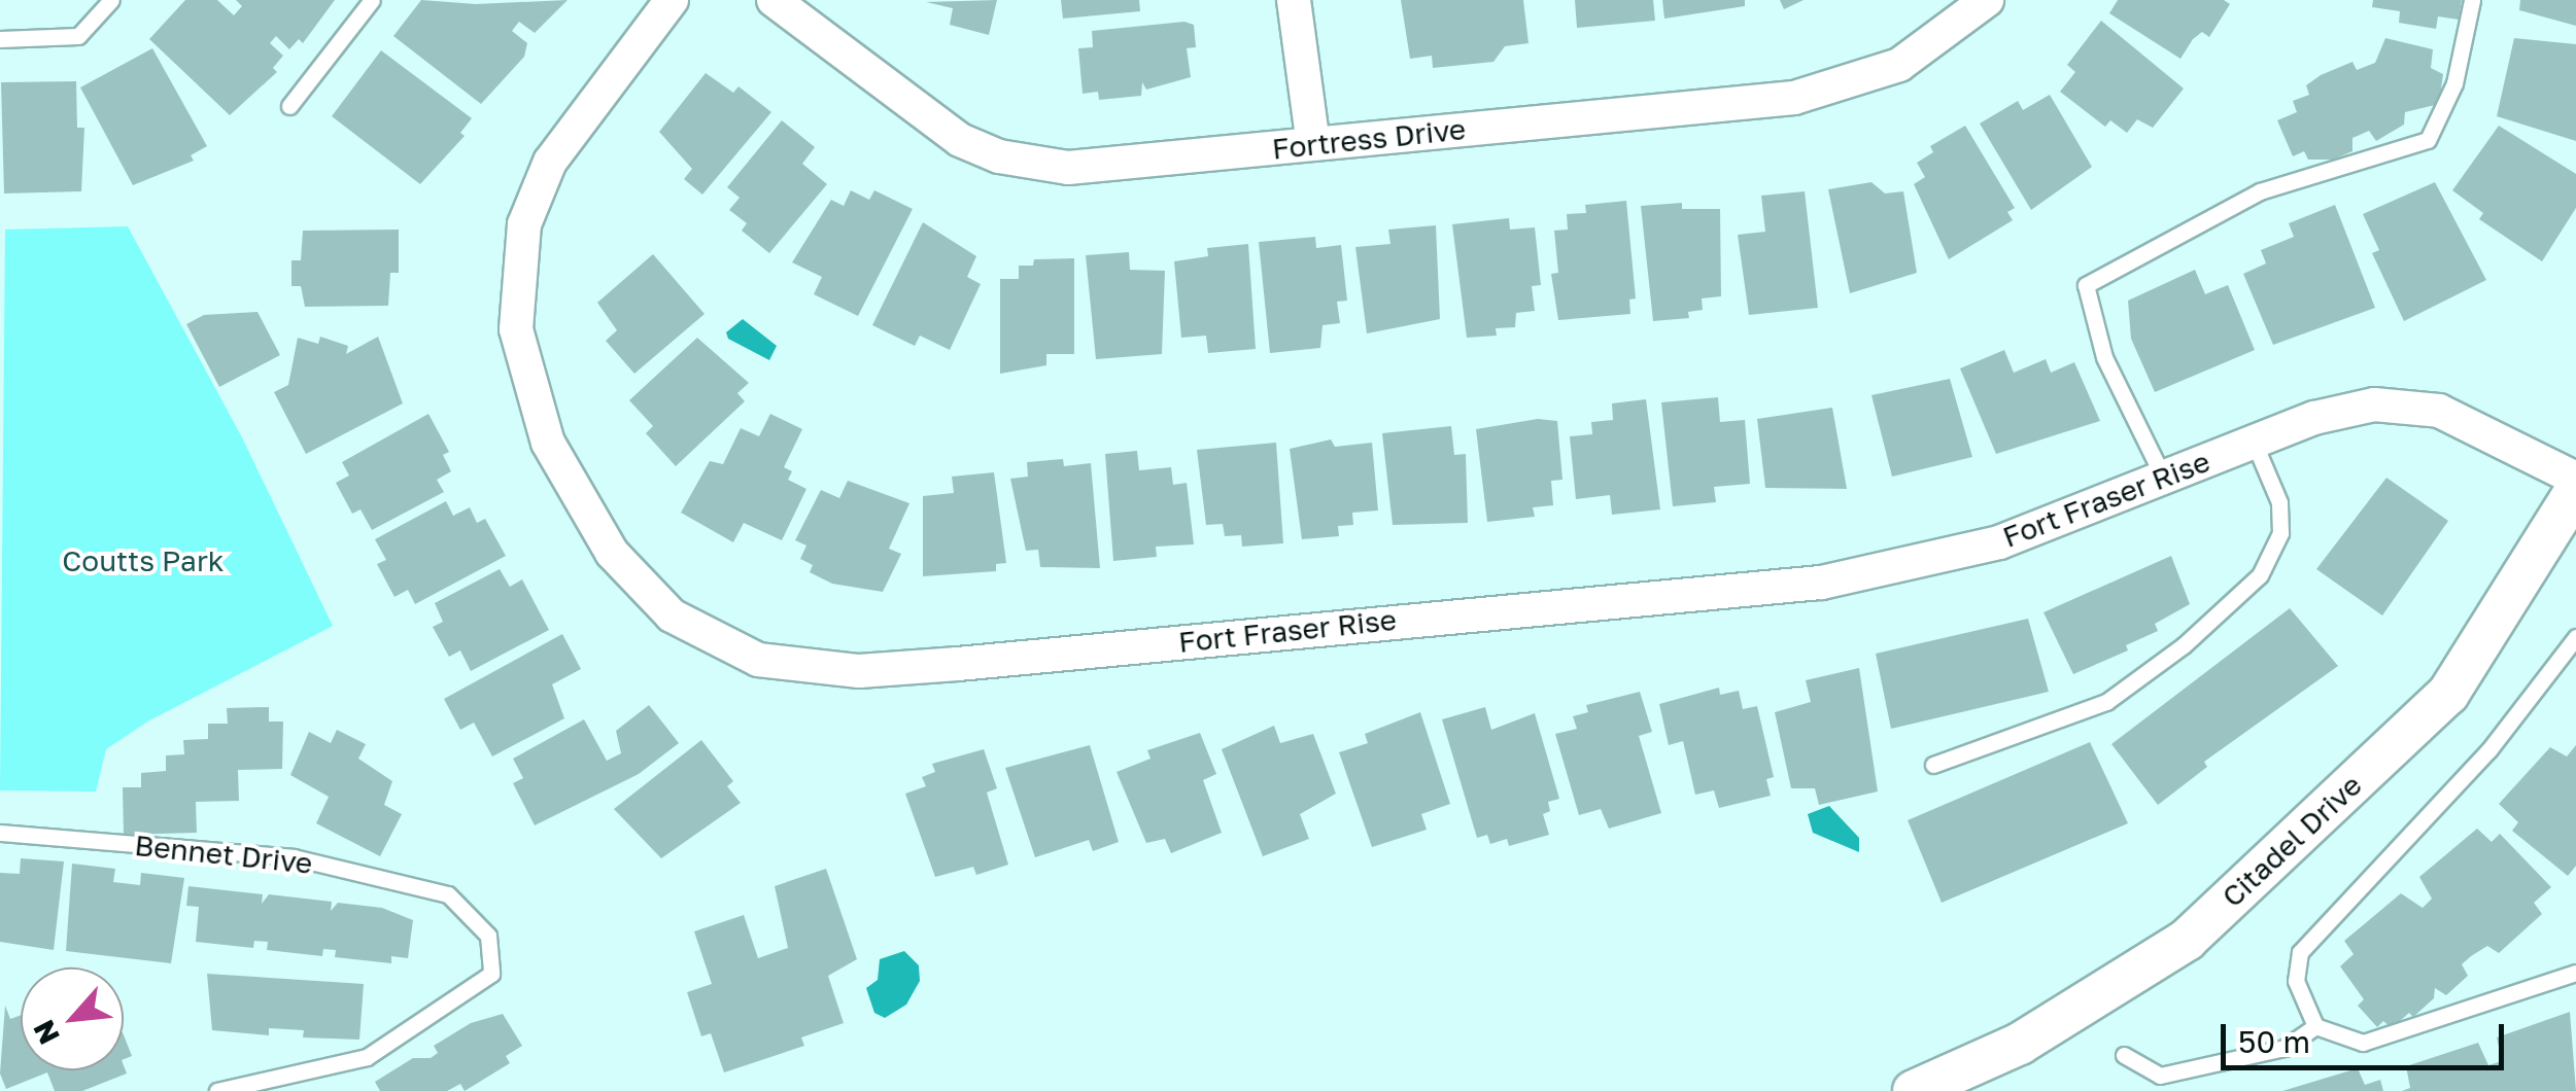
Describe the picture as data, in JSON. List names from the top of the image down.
{
  "streets": {
    "street": ["Fortress Drive", "Fort Fraser Rise", "Citadel Drive"],
    "lane": ["Bennet Drive"]
  },
  "parks": ["Coutts Park"],
  "scale_bar": "50 m",
  "north": "bottom left"
}
